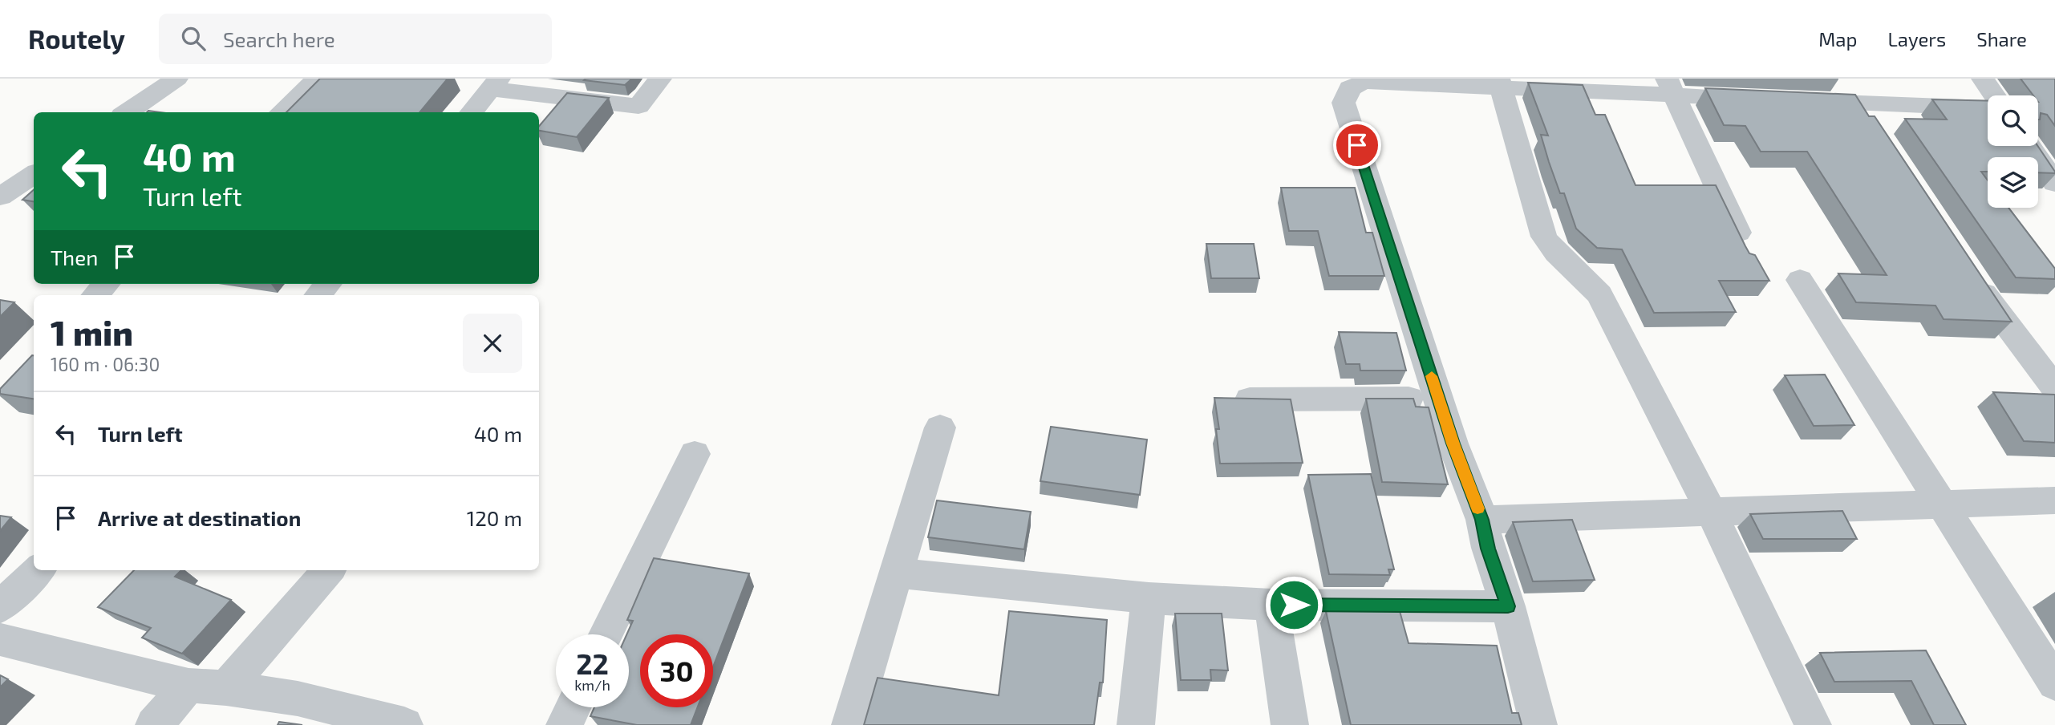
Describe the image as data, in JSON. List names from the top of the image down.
{
  "page": {
    "header": "Routely",
    "search": "Search here",
    "nav": ["Map", "Layers", "Share"],
    "turn": ["40 m", "Turn left"],
    "then": "Then",
    "heading": ["1 min", "160 m · 06:30"],
    "list": [
      {
        "name": "Turn left",
        "value": "40 m"
      },
      {
        "name": "Arrive at destination",
        "value": "120 m"
      }
    ],
    "speed": "22 km/h",
    "limit": "30"
  }
}
